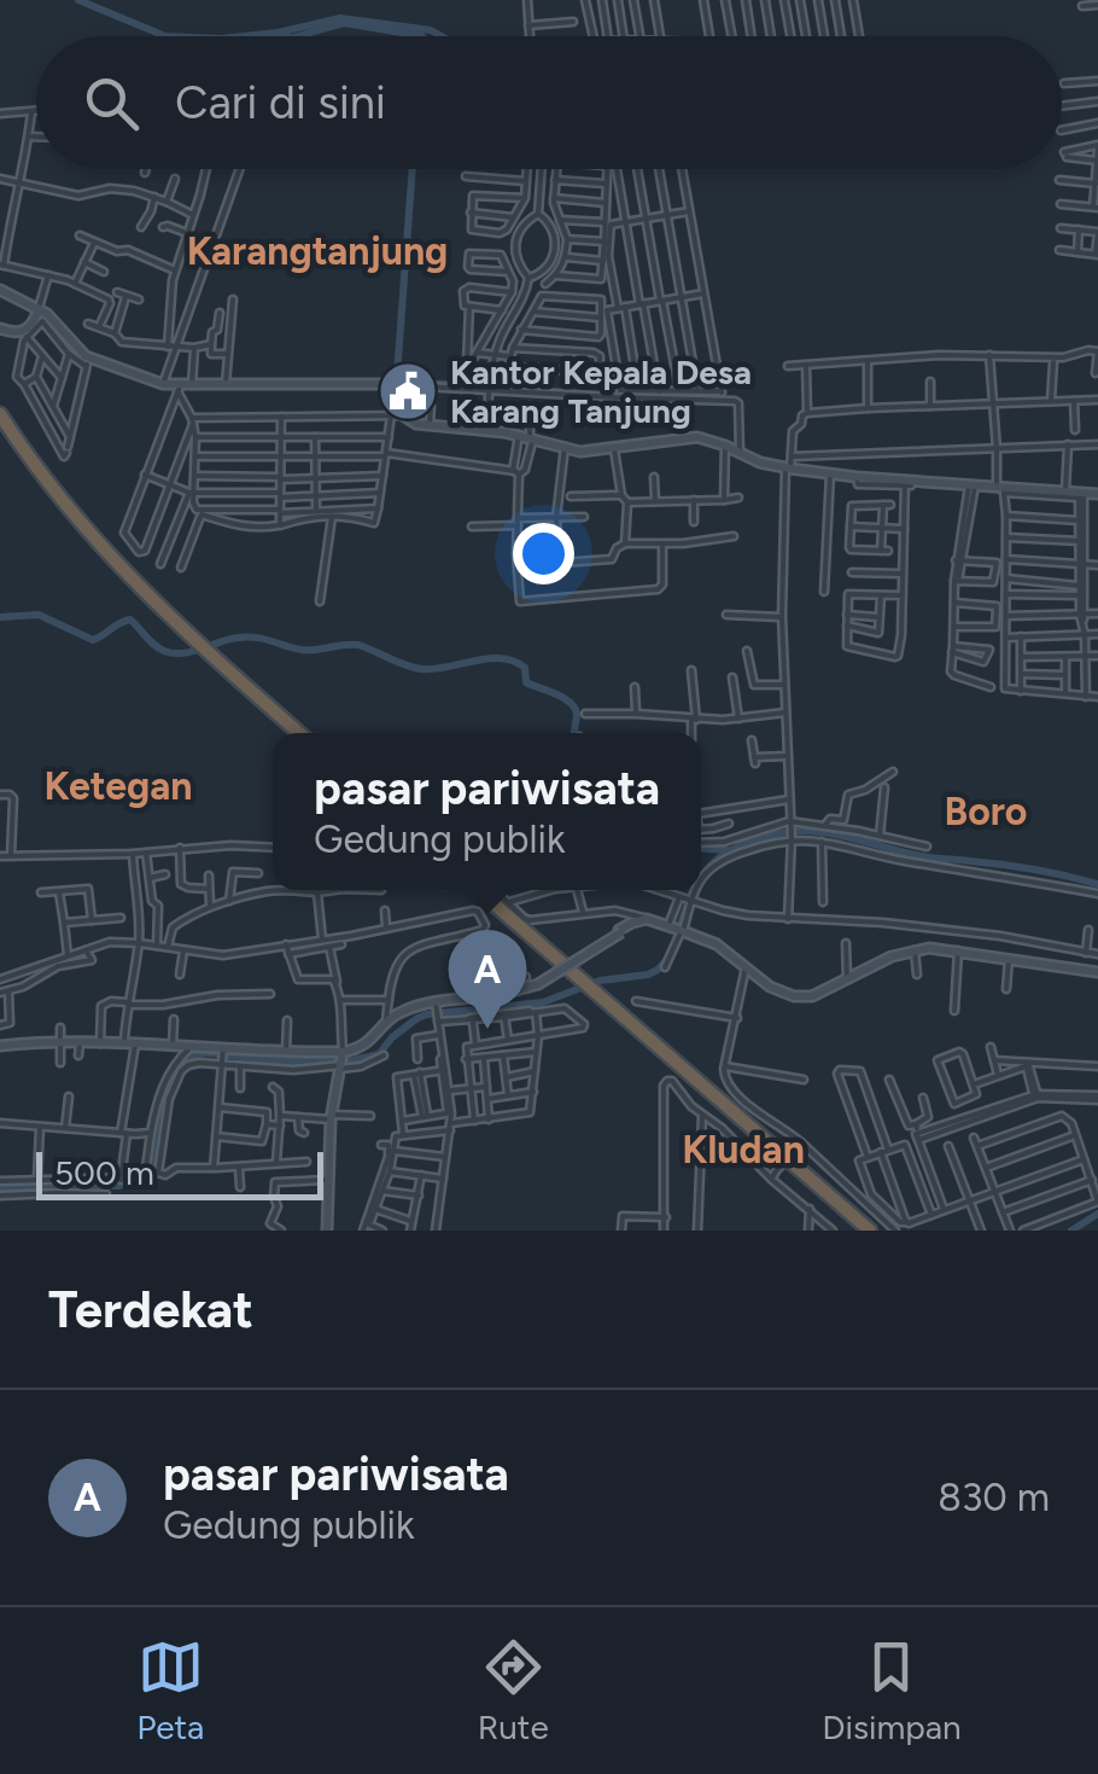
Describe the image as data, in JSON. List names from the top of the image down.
{
  "districts": [
    "Karangtanjung",
    "Ketegan",
    "Boro",
    "Kludan"
  ],
  "places": {
    "public building": ["Kantor Kepala Desa Karang Tanjung"]
  },
  "scale_bar": "500 m",
  "page": {
    "search": "Cari di sini",
    "popup": ["pasar pariwisata", "Gedung publik"],
    "pins": "A",
    "scale": "500 m",
    "heading": "Terdekat",
    "list": [
      {
        "mark": "A",
        "name": "pasar pariwisata",
        "note": "Gedung publik",
        "value": "830 m"
      }
    ],
    "nav": ["Peta", "Rute", "Disimpan"]
  }
}
